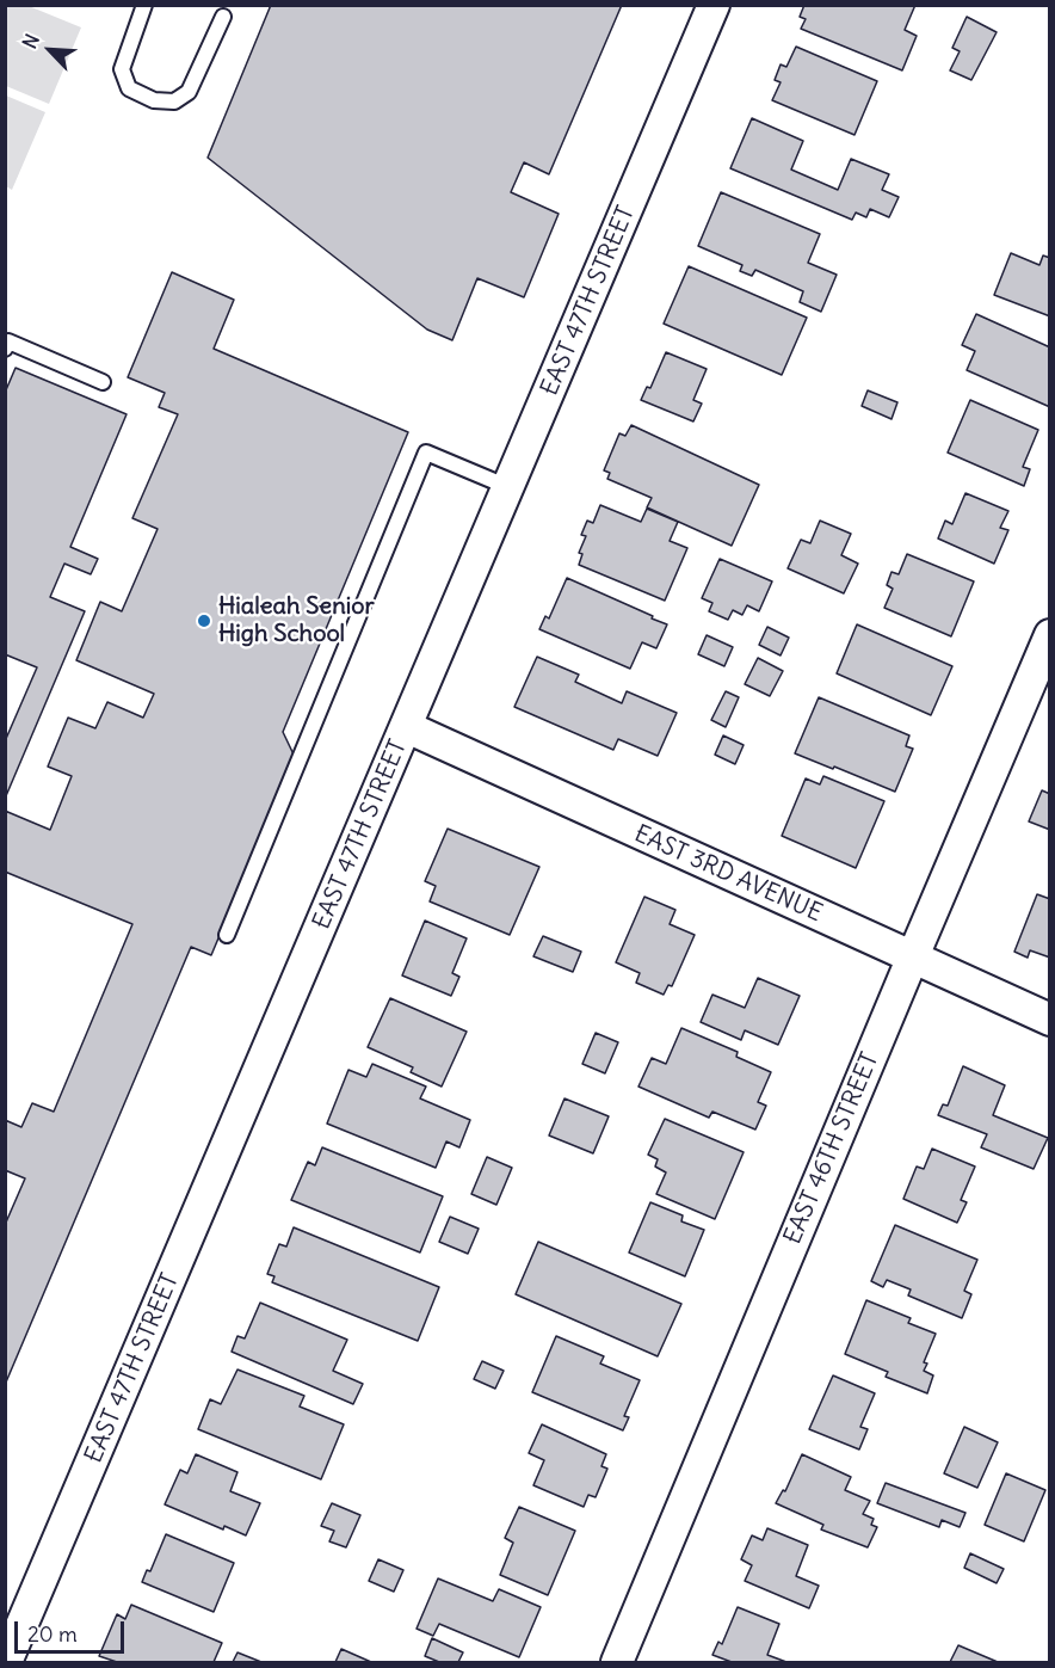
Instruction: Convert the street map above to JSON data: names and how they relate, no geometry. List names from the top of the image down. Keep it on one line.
{"streets":{"street":["EAST 47TH STREET","EAST 3RD AVENUE","EAST 46TH STREET"]},"crossings":[["EAST 47TH STREET","EAST 3RD AVENUE"],["EAST 3RD AVENUE","EAST 46TH STREET"]],"places":["Hialeah Senior High School"],"scale_bar":"20 m","north":"top left"}
